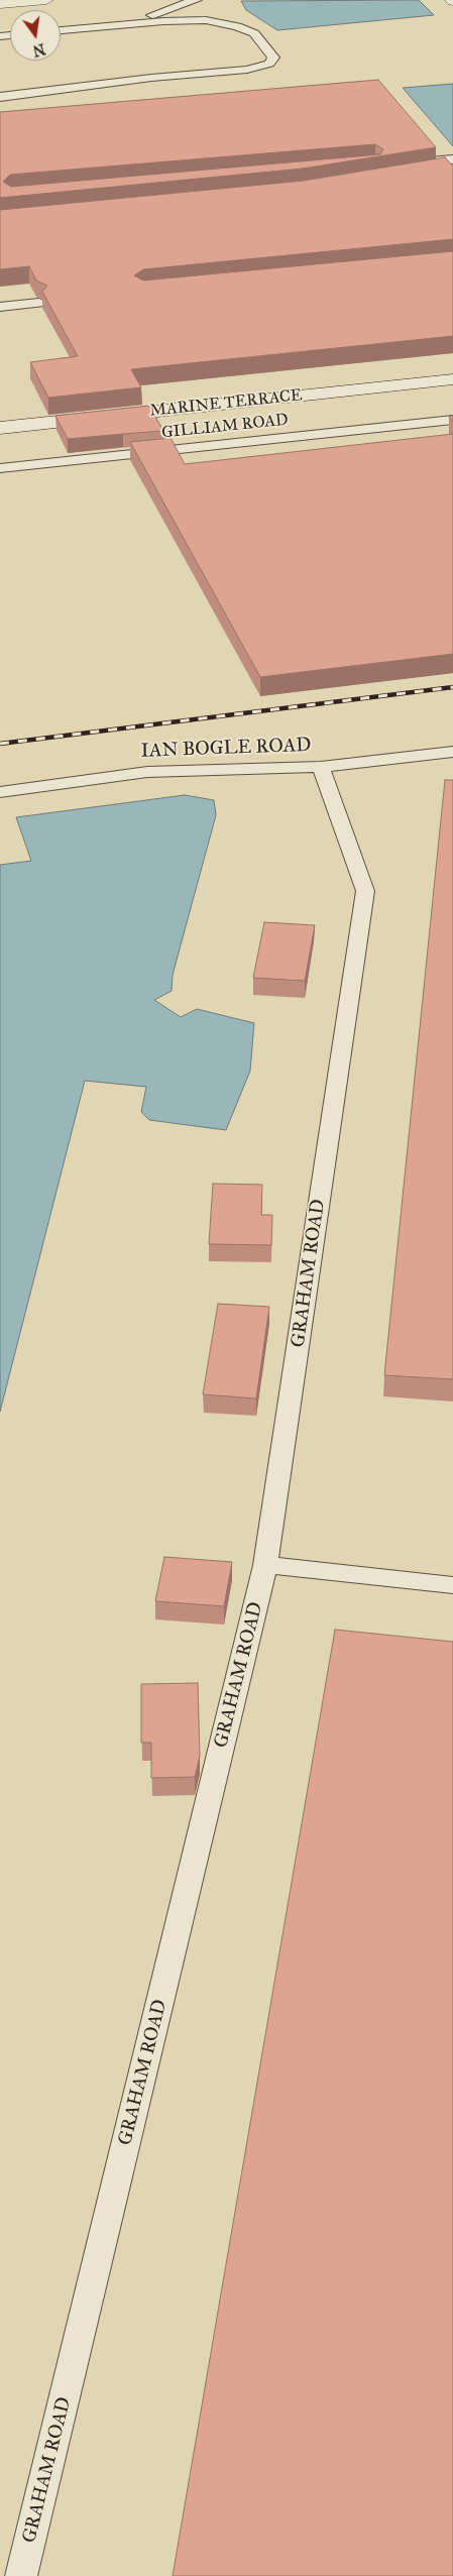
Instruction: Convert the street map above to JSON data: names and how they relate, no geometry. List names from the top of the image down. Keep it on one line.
{"streets":{"main road":["MARINE TERRACE"],"lane":["GILLIAM ROAD","IAN BOGLE ROAD","GRAHAM ROAD"]},"crossings":[["IAN BOGLE ROAD","GRAHAM ROAD"]],"north":"bottom"}
